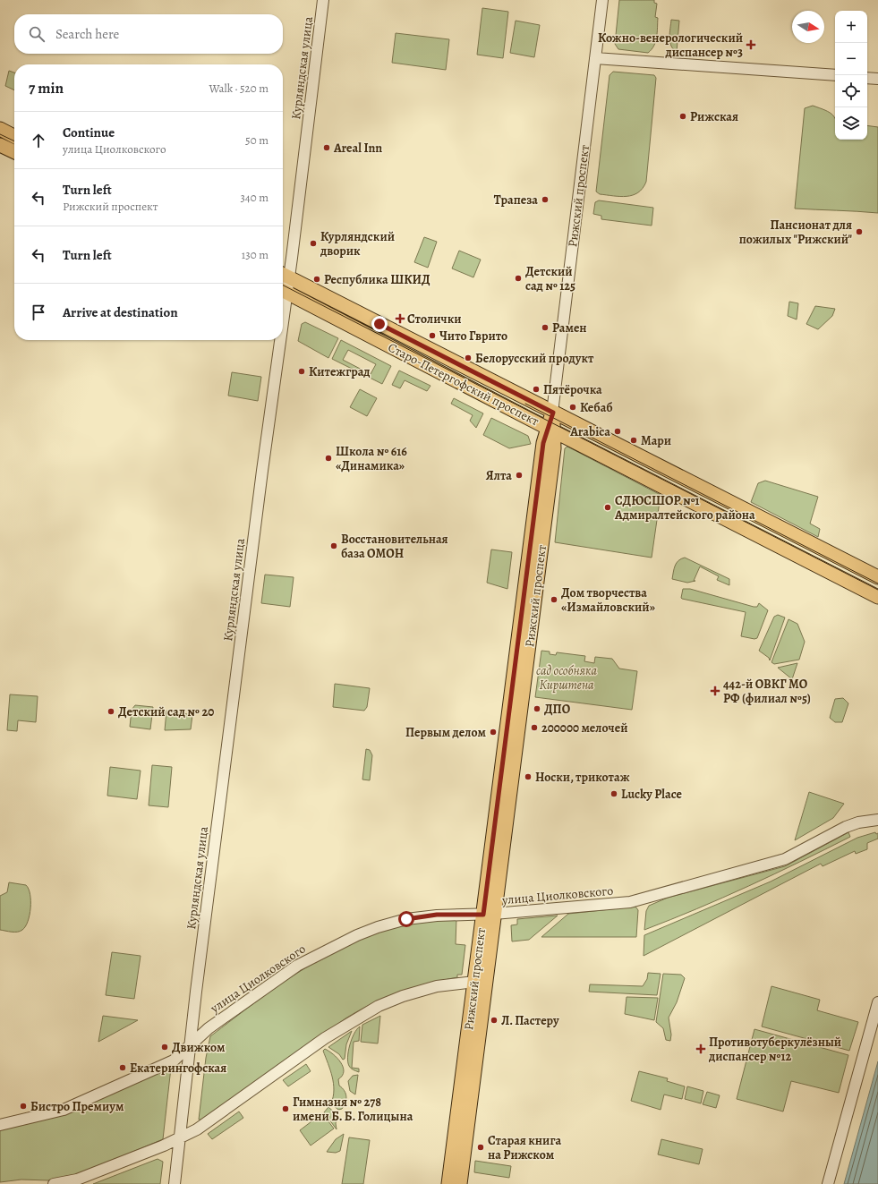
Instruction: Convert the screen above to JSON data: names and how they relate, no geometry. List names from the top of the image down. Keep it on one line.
{"streets":{"main road":["Рижский проспект","Старо-Петергофский проспект"],"street":["Курляндская улица","улица Циолковского"]},"crossings":[["Курляндская улица","Старо-Петергофский проспект"],["Курляндская улица","улица Циолковского"],["Рижский проспект","Старо-Петергофский проспект"],["Рижский проспект","улица Циолковского"]],"parks":["сад особняка Кирштена"],"places":{"health":["Кожно-венерологический диспансер №3","Столички","442-й ОВКГ МО РФ (филиал №5)","Противотуберкулёзный диспансер №12"],"other":["Рижская","Areal Inn","Трапеза","Пансионат для пожилых \"Рижский\"","Курляндский дворик","Детский сад № 125","Республика ШКИД","Рамен","Чито Гврито","Белорусский продукт","Китежград","Пятёрочка","Кебаб","Arabica","Мари","Школа № 616 «Динамика»","Ялта","СДЮСШОР №1 Адмиралтейского района","Восстановительная база ОМОН","Дом творчества «Измайловский»","ДПО","Детский сад № 20","200000 мелочей","Первым делом","Носки, трикотаж","Lucky Place","Л. Пастеру","Движком","Екатерингофская","Бистро Премиум","Гимназия № 278 имени Б. Б. Голицына","Старая книга на Рижском"]},"north":"right","page":{"map_buttons":["+","−"],"search":"Search here","heading":["7 min","Walk · 520 m"],"list":[["Continue","улица Циолковского","50 m"],["Turn left","Рижский проспект","340 m"],["Turn left","130 m"],"Arrive at destination"]}}
